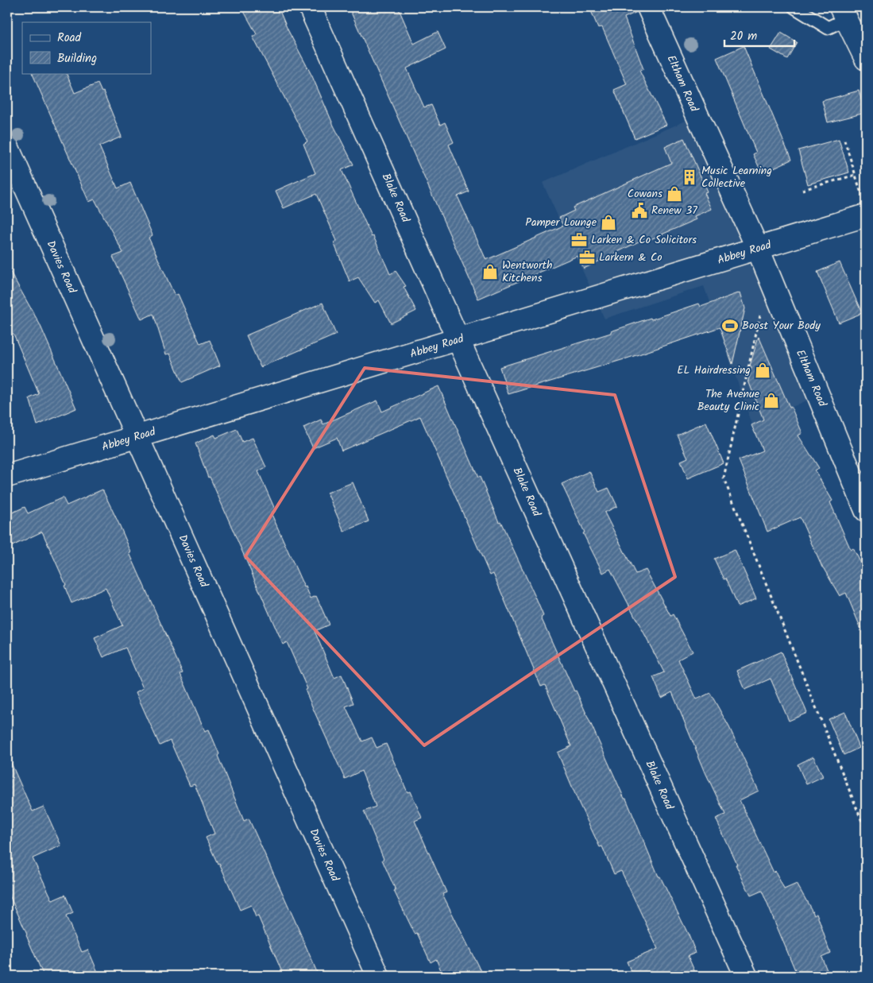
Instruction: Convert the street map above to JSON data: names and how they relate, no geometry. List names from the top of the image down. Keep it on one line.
{"streets":{"street":["Eltham Road","Blake Road","Abbey Road","Davies Road"]},"crossings":[["Eltham Road","Abbey Road"],["Blake Road","Abbey Road"],["Abbey Road","Davies Road"]],"places":{"building":["Music Learning Collective"],"shop":["Cowans","Pamper Lounge","Wentworth Kitchens","EL Hairdressing","The Avenue Beauty Clinic"],"public building":["Renew 37"],"office":["Larken & Co Solicitors","Larkern & Co"],"sports":["Boost Your Body"]},"legend":["Road","Building"],"scale_bar":"20 m"}
